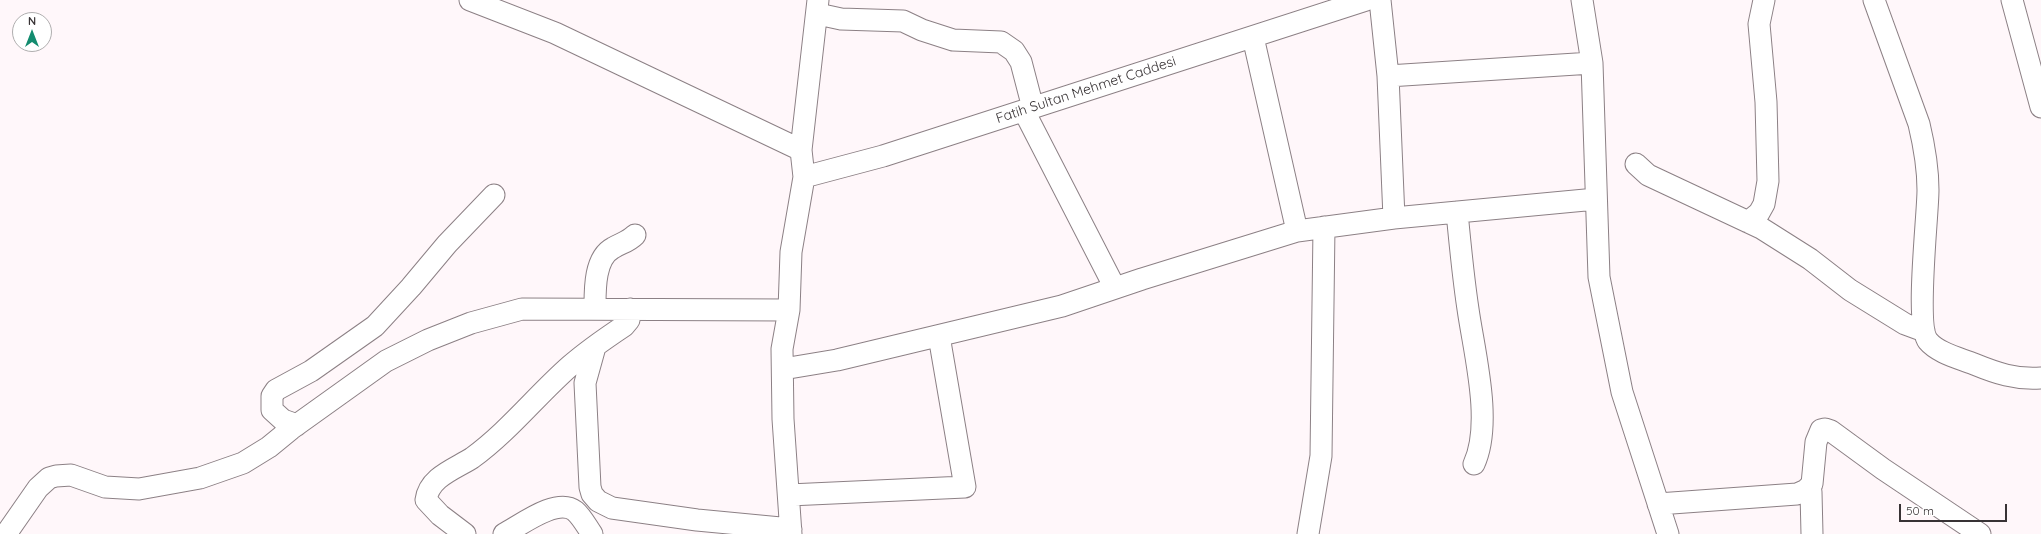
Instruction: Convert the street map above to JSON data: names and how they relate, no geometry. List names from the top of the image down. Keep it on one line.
{"streets":{"street":["Fatih Sultan Mehmet Caddesi"]},"scale_bar":"50 m","north":"top"}
